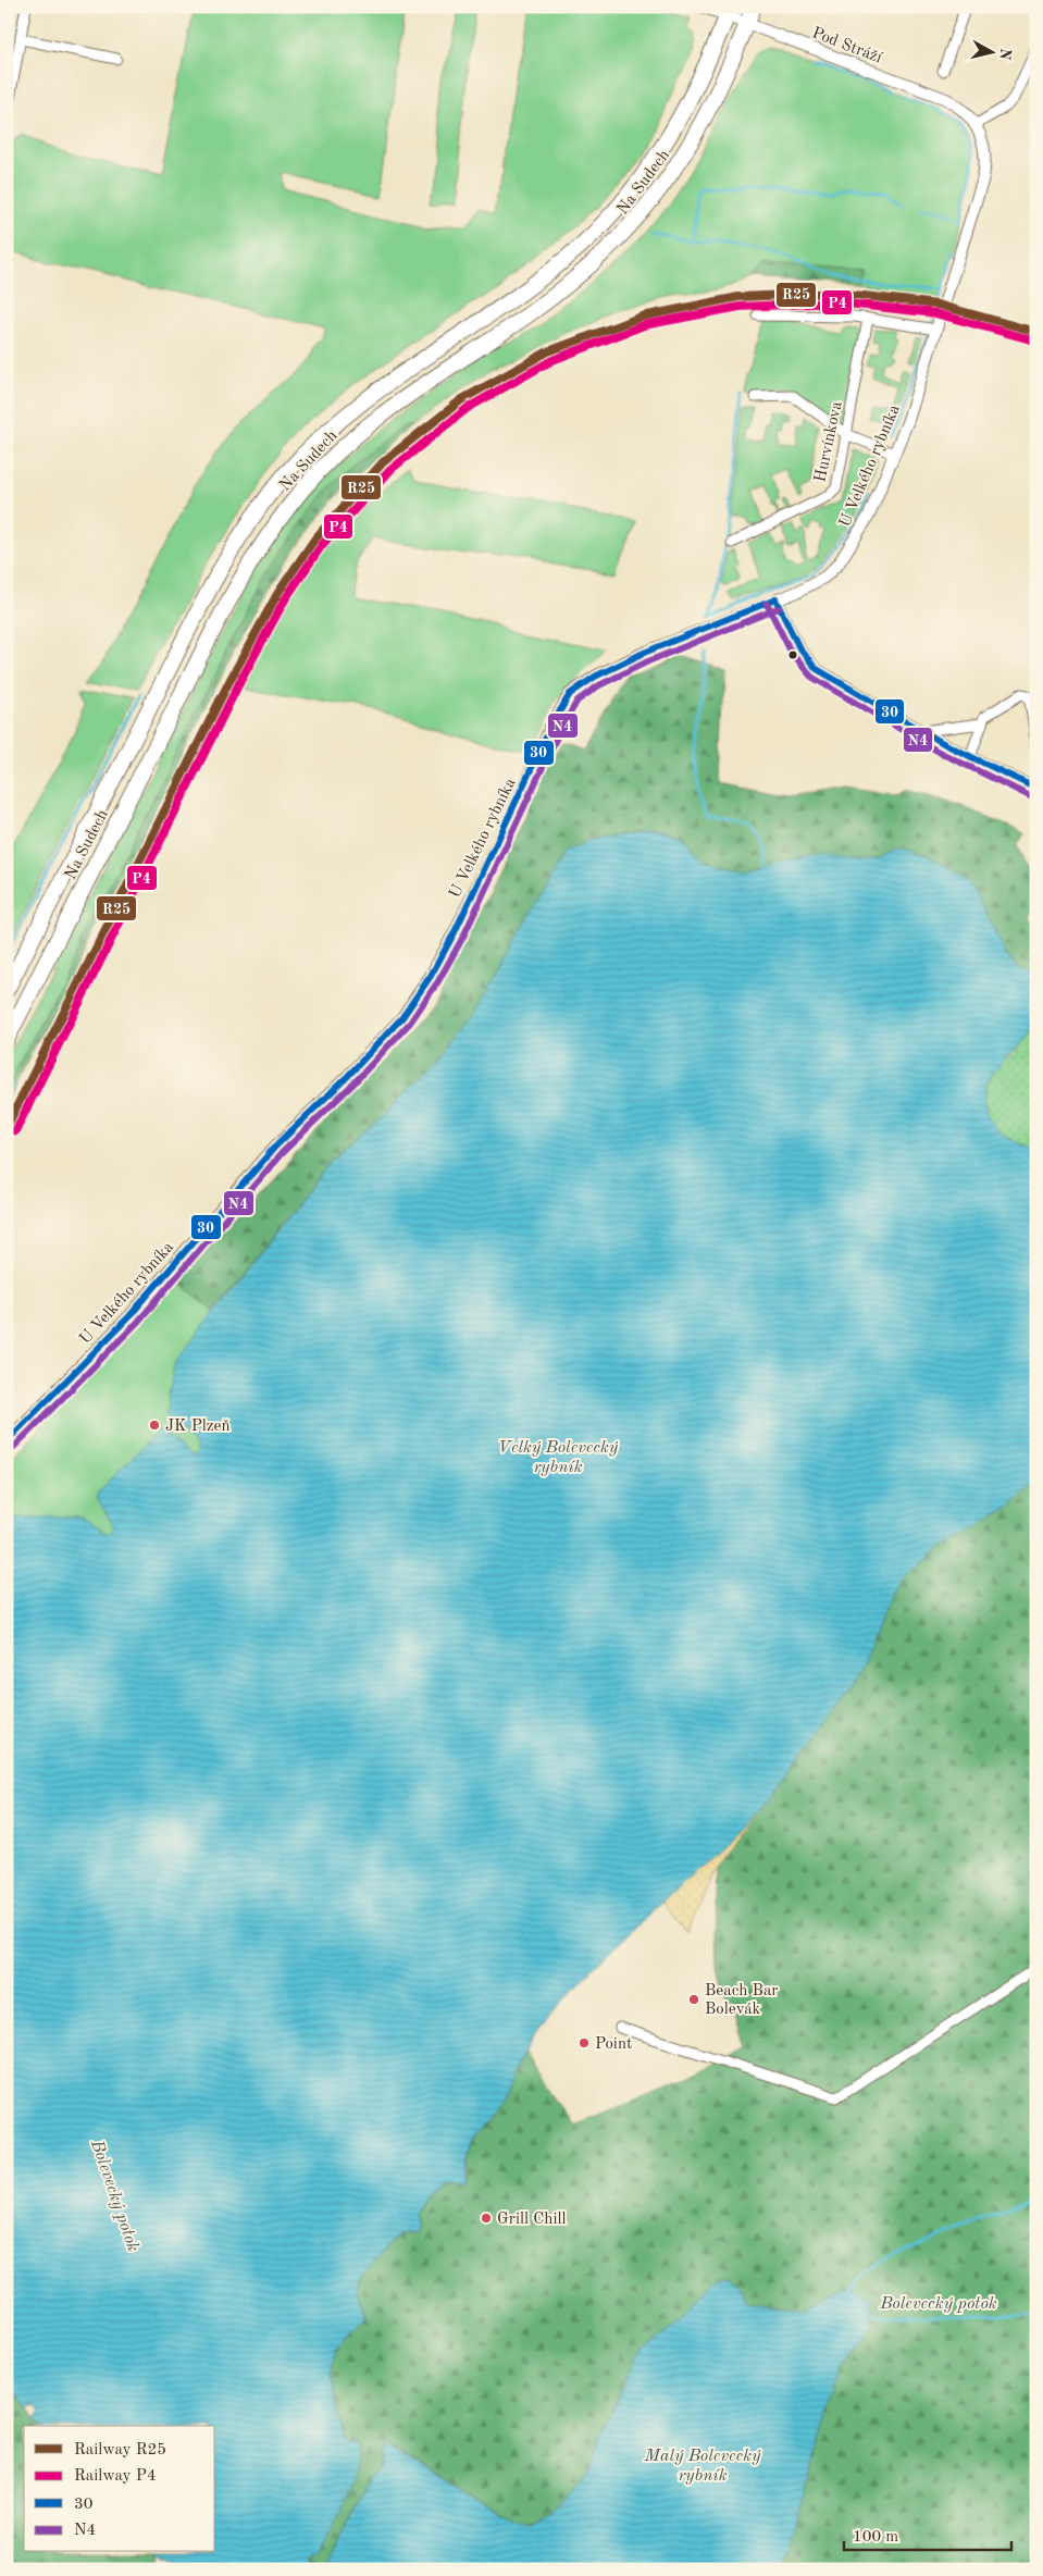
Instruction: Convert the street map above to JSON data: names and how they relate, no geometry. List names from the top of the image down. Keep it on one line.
{"streets":{"main road":["Na Sudech"],"street":["Pod Stráží","Hurvínkova","U Velkého rybníka"]},"crossings":[["Pod Stráží","Na Sudech"],["Pod Stráží","U Velkého rybníka"]],"water":["Velký Bolevecký rybník","Bolevecký potok","Malý Bolevecký rybník"],"places":["JK Plzeň","Beach Bar Bolevák","Point","Grill Chill"],"lines":["rail line R25","rail line P4","transit line 30","transit line N4"],"legend":["Railway R25","Railway P4","30","N4"],"scale_bar":"100 m","north":"right"}
